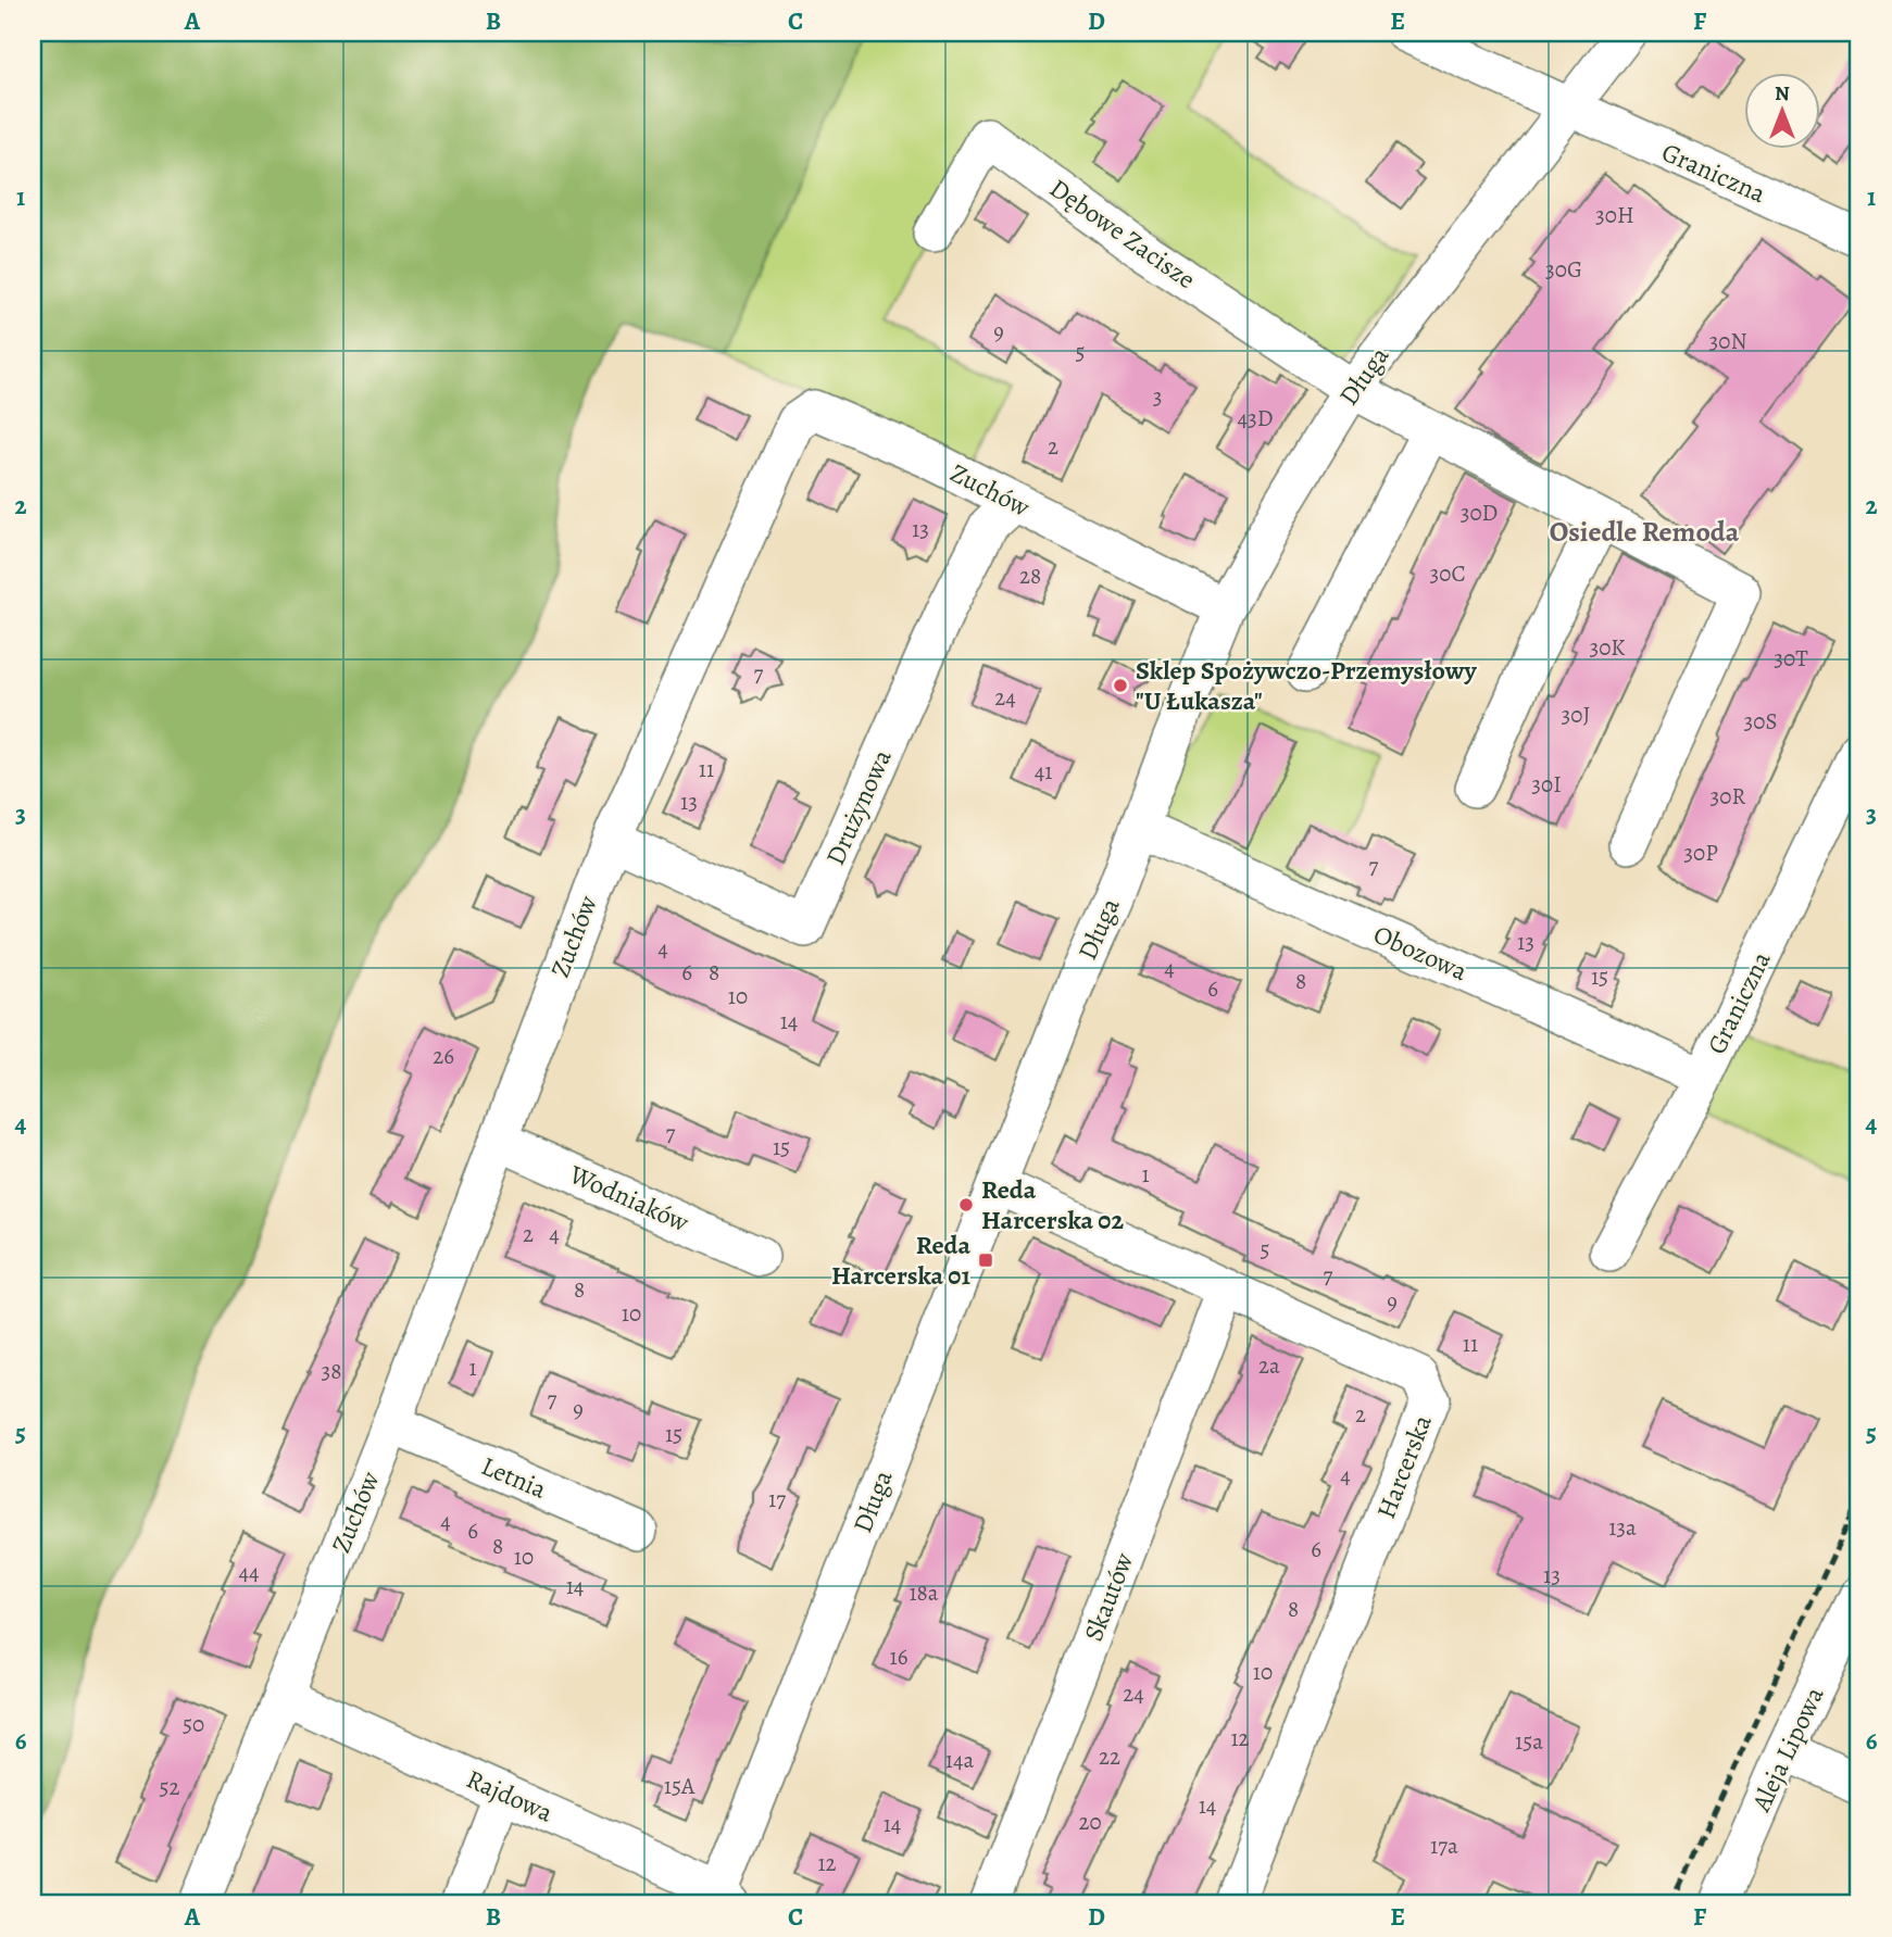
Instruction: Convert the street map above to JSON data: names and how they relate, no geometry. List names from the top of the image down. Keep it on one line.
{"streets":{"street":["Graniczna","Dębowe Zacisze","Długa","Zuchów","Drużynowa","Obozowa","Wodniaków","Harcerska","Letnia","Skautów","Aleja Lipowa","Rajdowa"]},"crossings":[["Graniczna","Długa"],["Graniczna","Obozowa"],["Dębowe Zacisze","Długa"],["Długa","Zuchów"],["Długa","Obozowa"],["Długa","Harcerska"],["Długa","Rajdowa"],["Zuchów","Drużynowa"],["Zuchów","Wodniaków"],["Zuchów","Letnia"],["Zuchów","Rajdowa"],["Harcerska","Skautów"]],"districts":["Osiedle Remoda"],"places":{"other":["Sklep Spożywczo-Przemysłowy \"U Łukasza\"","Reda Harcerska 02"],"transit":["Reda Harcerska 01"]},"house_numbers":["30H","30G","9","30N","5","3","43D","2","30D","13","30C","28","30K","30T","7","24","30J","30S","11","41","30I","30R","13","30P","7","13","4","4","6","8","15","8","6","10","14","26","7","15","1","2","4","5","7","8","9","10","11","2a","1","38","7","9","2","15","4","17","4","13a","6","8","6","10","44","13","14","18a","8","16","10","24","50","12","15a","22","14a","15A","52","14","20","14","17a","12"],"north":"top","grid":{"columns":["A","B","C","D","E","F"],"rows":["1","2","3","4","5","6"]}}
